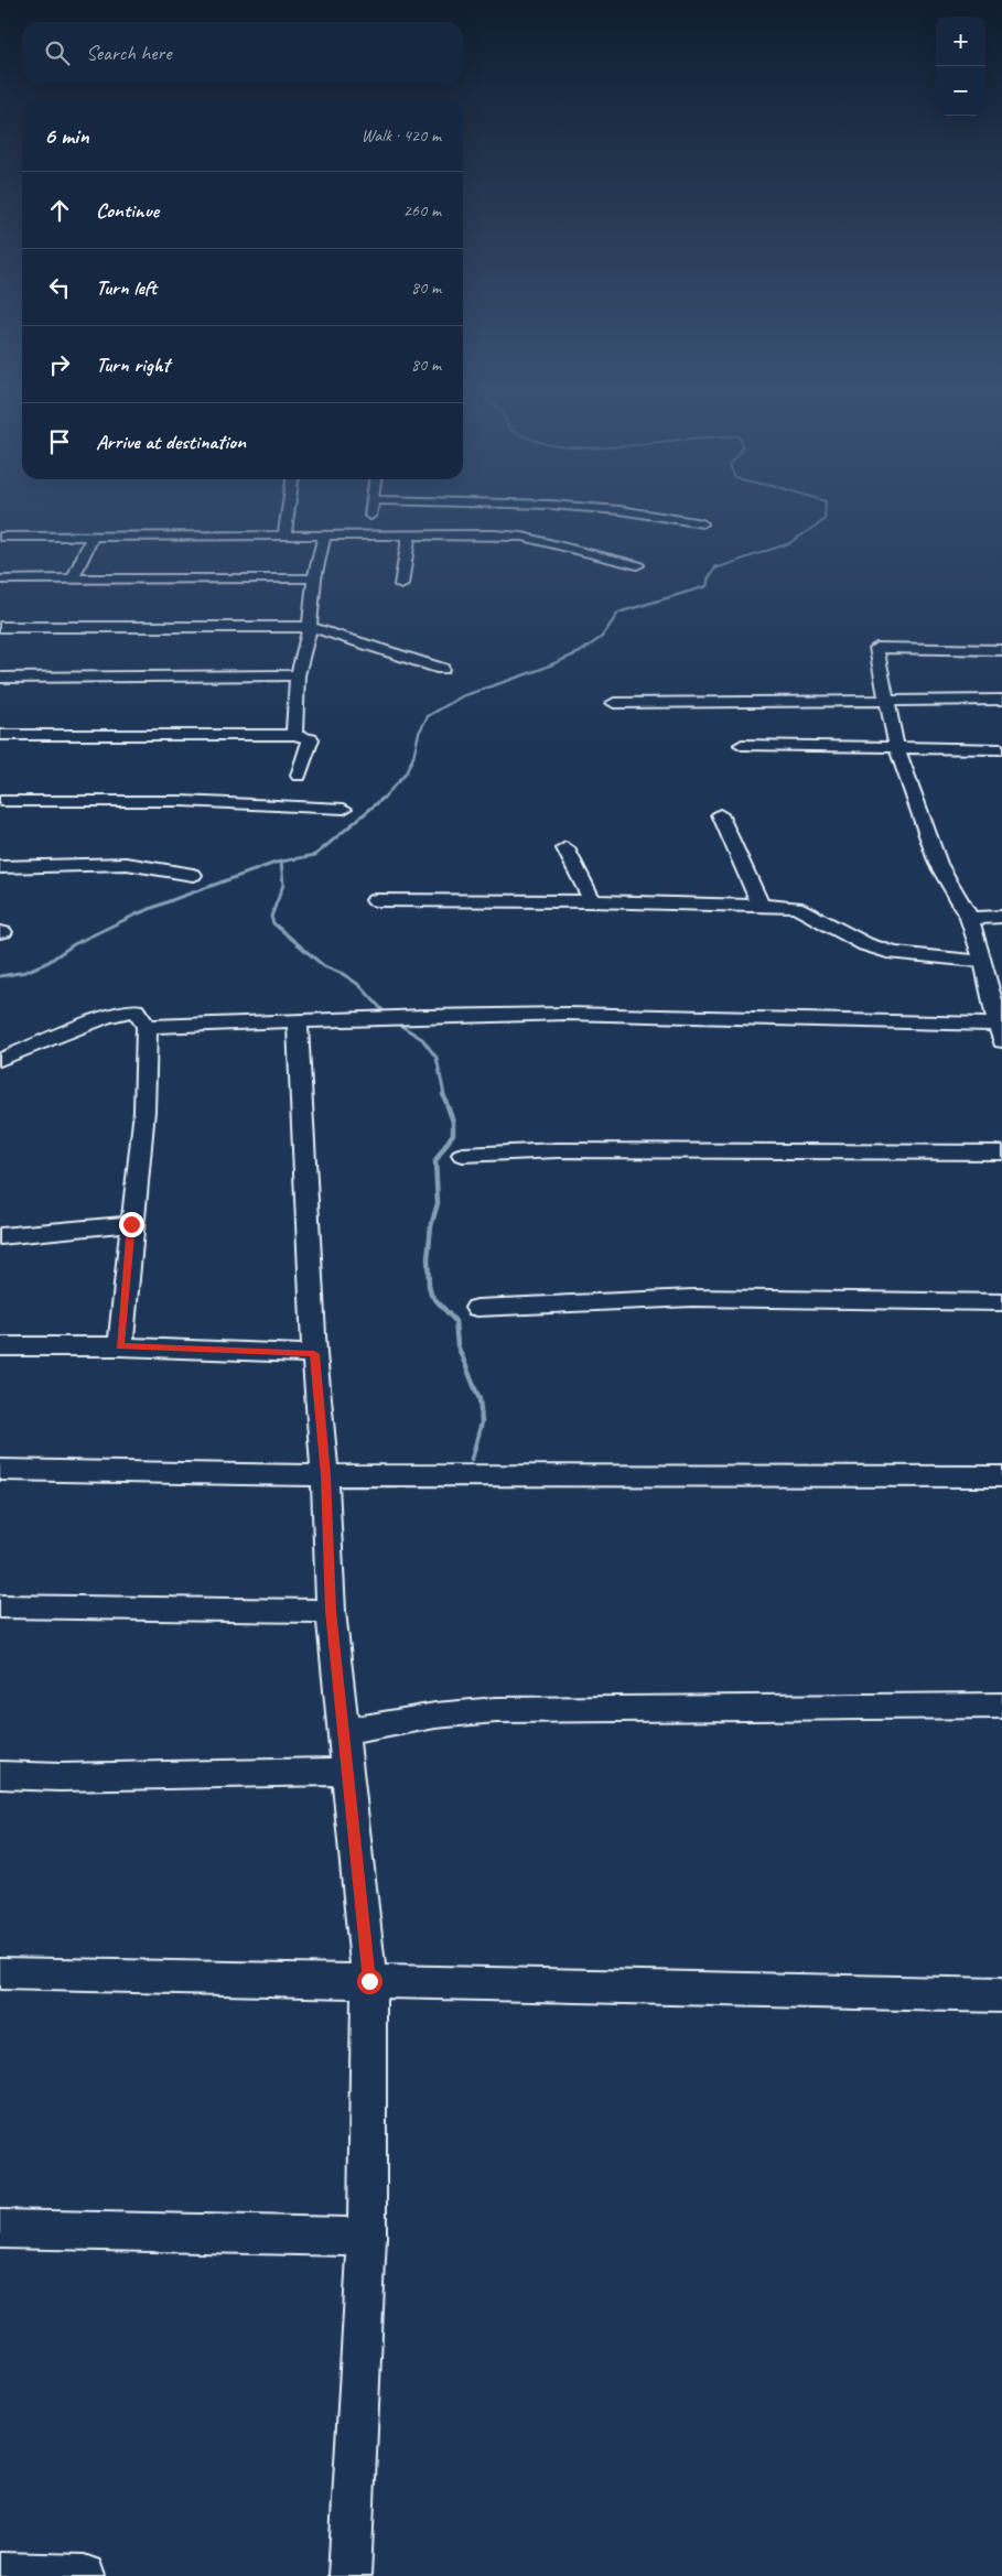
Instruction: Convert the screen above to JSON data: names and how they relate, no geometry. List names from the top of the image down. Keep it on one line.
{"page":{"map_buttons":["+","−"],"search":"Search here","heading":["6 min","Walk · 420 m"],"list":[["Continue","260 m"],["Turn left","80 m"],["Turn right","80 m"],"Arrive at destination"]}}
